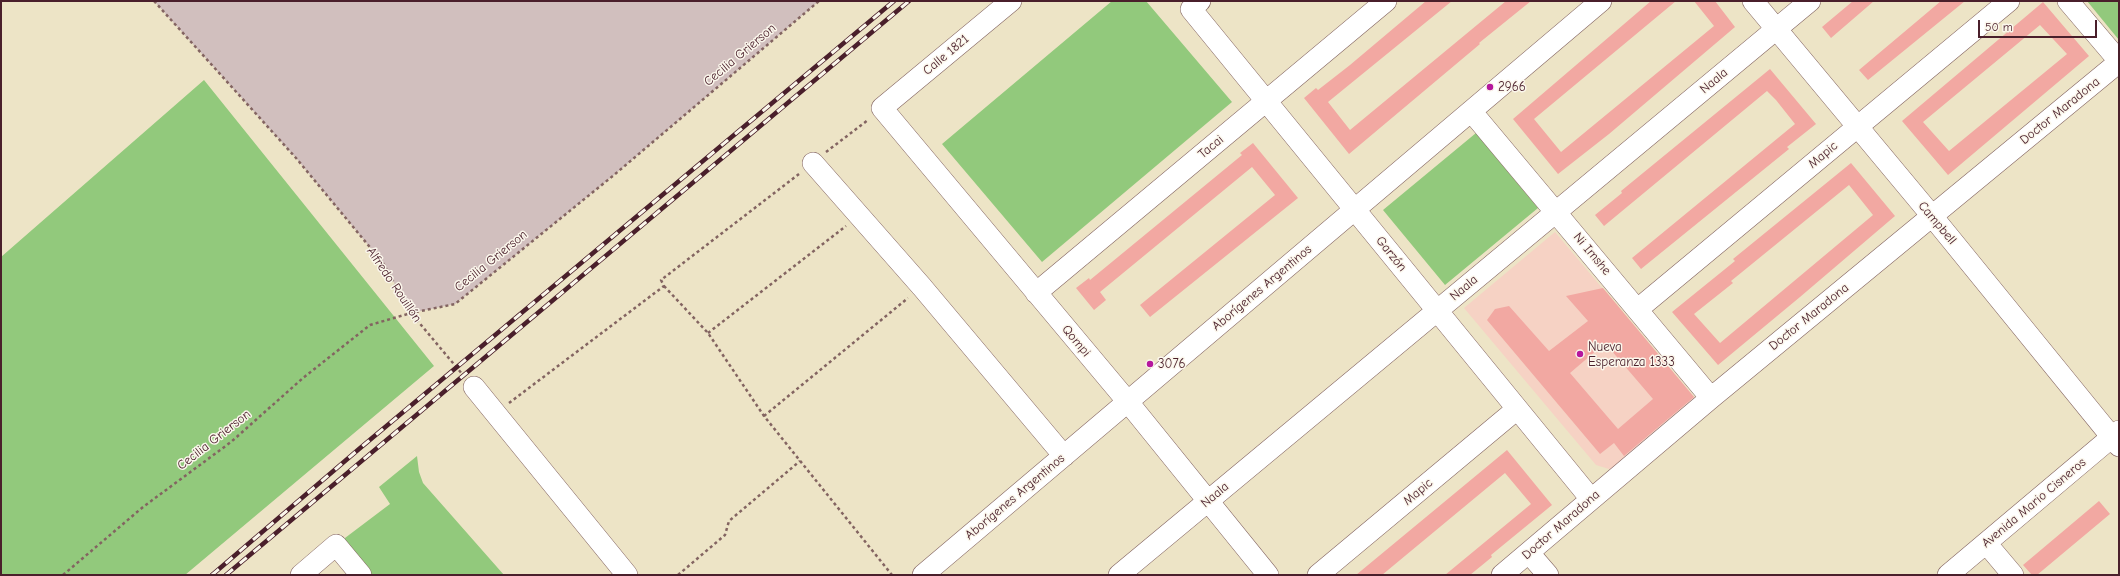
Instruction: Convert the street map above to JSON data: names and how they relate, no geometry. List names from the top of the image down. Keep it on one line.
{"streets":{"street":["Calle 1821","Naala","Doctor Maradona","Tacai","Mapic","Campbell","Garzón","Ni Imshe","Aborígenes Argentinos","Qompi","Avenida Mario Cisneros"],"path":["Cecilia Grierson","Alfredo Rouillón"]},"crossings":[["Cecilia Grierson","Alfredo Rouillón"],["Calle 1821","Qompi"],["Naala","Campbell"],["Naala","Garzón"],["Naala","Ni Imshe"],["Naala","Qompi"],["Doctor Maradona","Campbell"],["Doctor Maradona","Garzón"],["Doctor Maradona","Ni Imshe"],["Tacai","Garzón"],["Tacai","Qompi"],["Mapic","Campbell"],["Mapic","Garzón"],["Mapic","Ni Imshe"],["Campbell","Avenida Mario Cisneros"],["Garzón","Aborígenes Argentinos"],["Ni Imshe","Aborígenes Argentinos"],["Aborígenes Argentinos","Qompi"]],"places":["2966","Nueva Esperanza 1333","3076"],"scale_bar":"50 m"}
